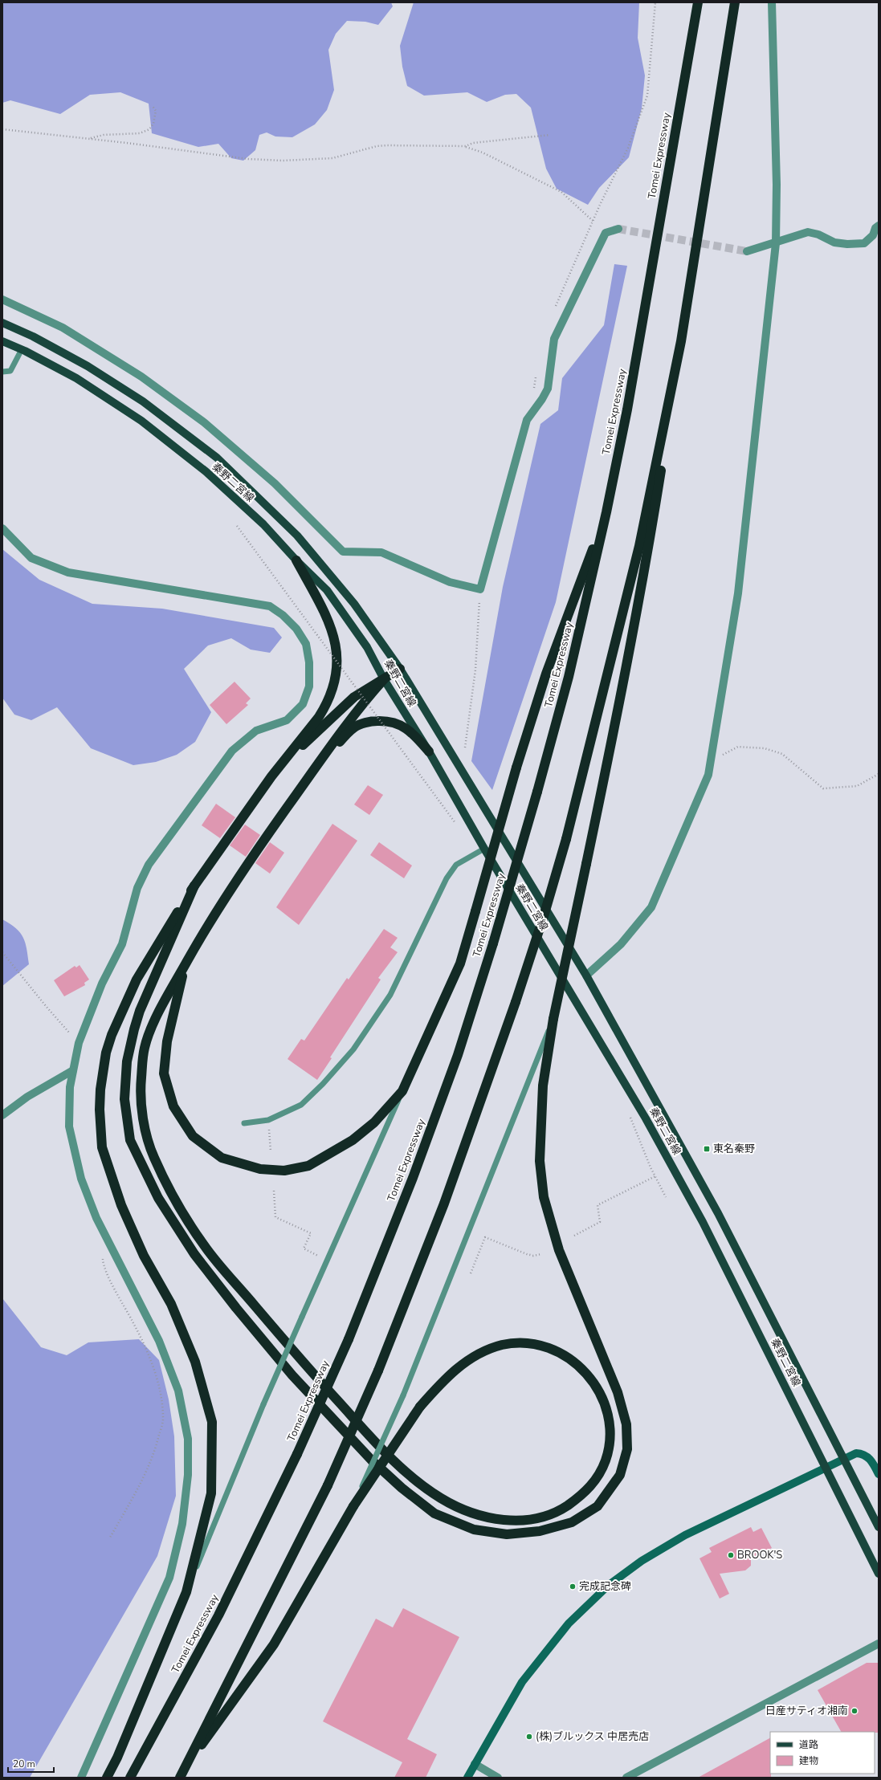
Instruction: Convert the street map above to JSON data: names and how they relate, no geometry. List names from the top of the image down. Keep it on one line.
{"streets":{"highway":["Tomei Expressway"],"main road":["秦野二宮線"]},"places":{"transit":["東名秦野"],"other":["BROOK'S","完成記念碑","日産サティオ湘南","(株)ブルックス 中居売店"]},"legend":["道路","建物"],"scale_bar":"20 m"}
